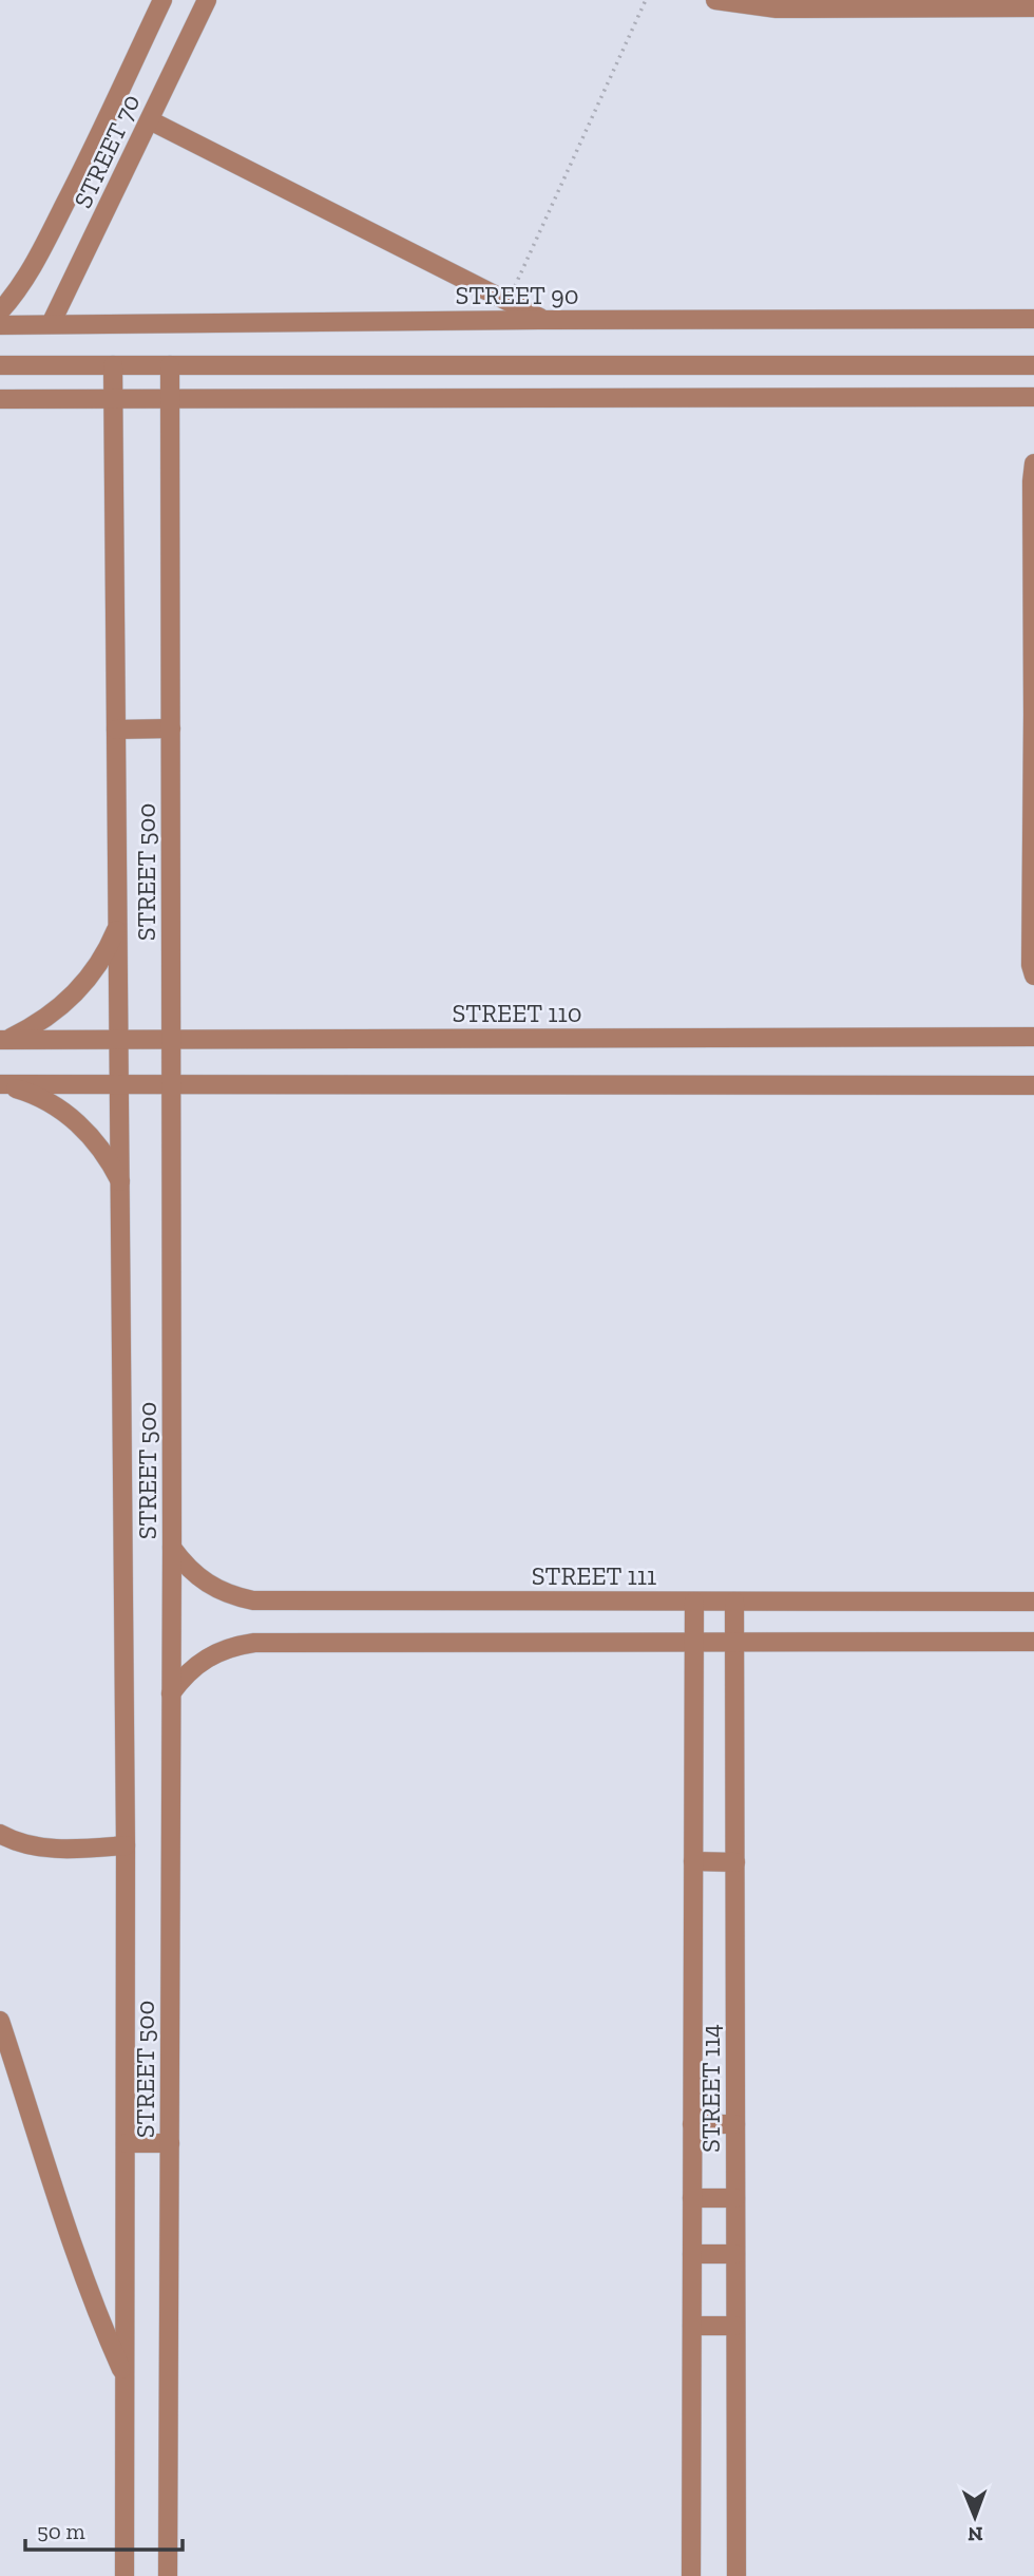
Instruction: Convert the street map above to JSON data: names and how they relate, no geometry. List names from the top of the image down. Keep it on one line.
{"streets":{"street":["STREET 70","STREET 90","STREET 500","STREET 110","STREET 111","STREET 114"]},"crossings":[["STREET 70","STREET 90"],["STREET 500","STREET 110"],["STREET 500","STREET 111"],["STREET 111","STREET 114"]],"scale_bar":"50 m","north":"bottom"}
